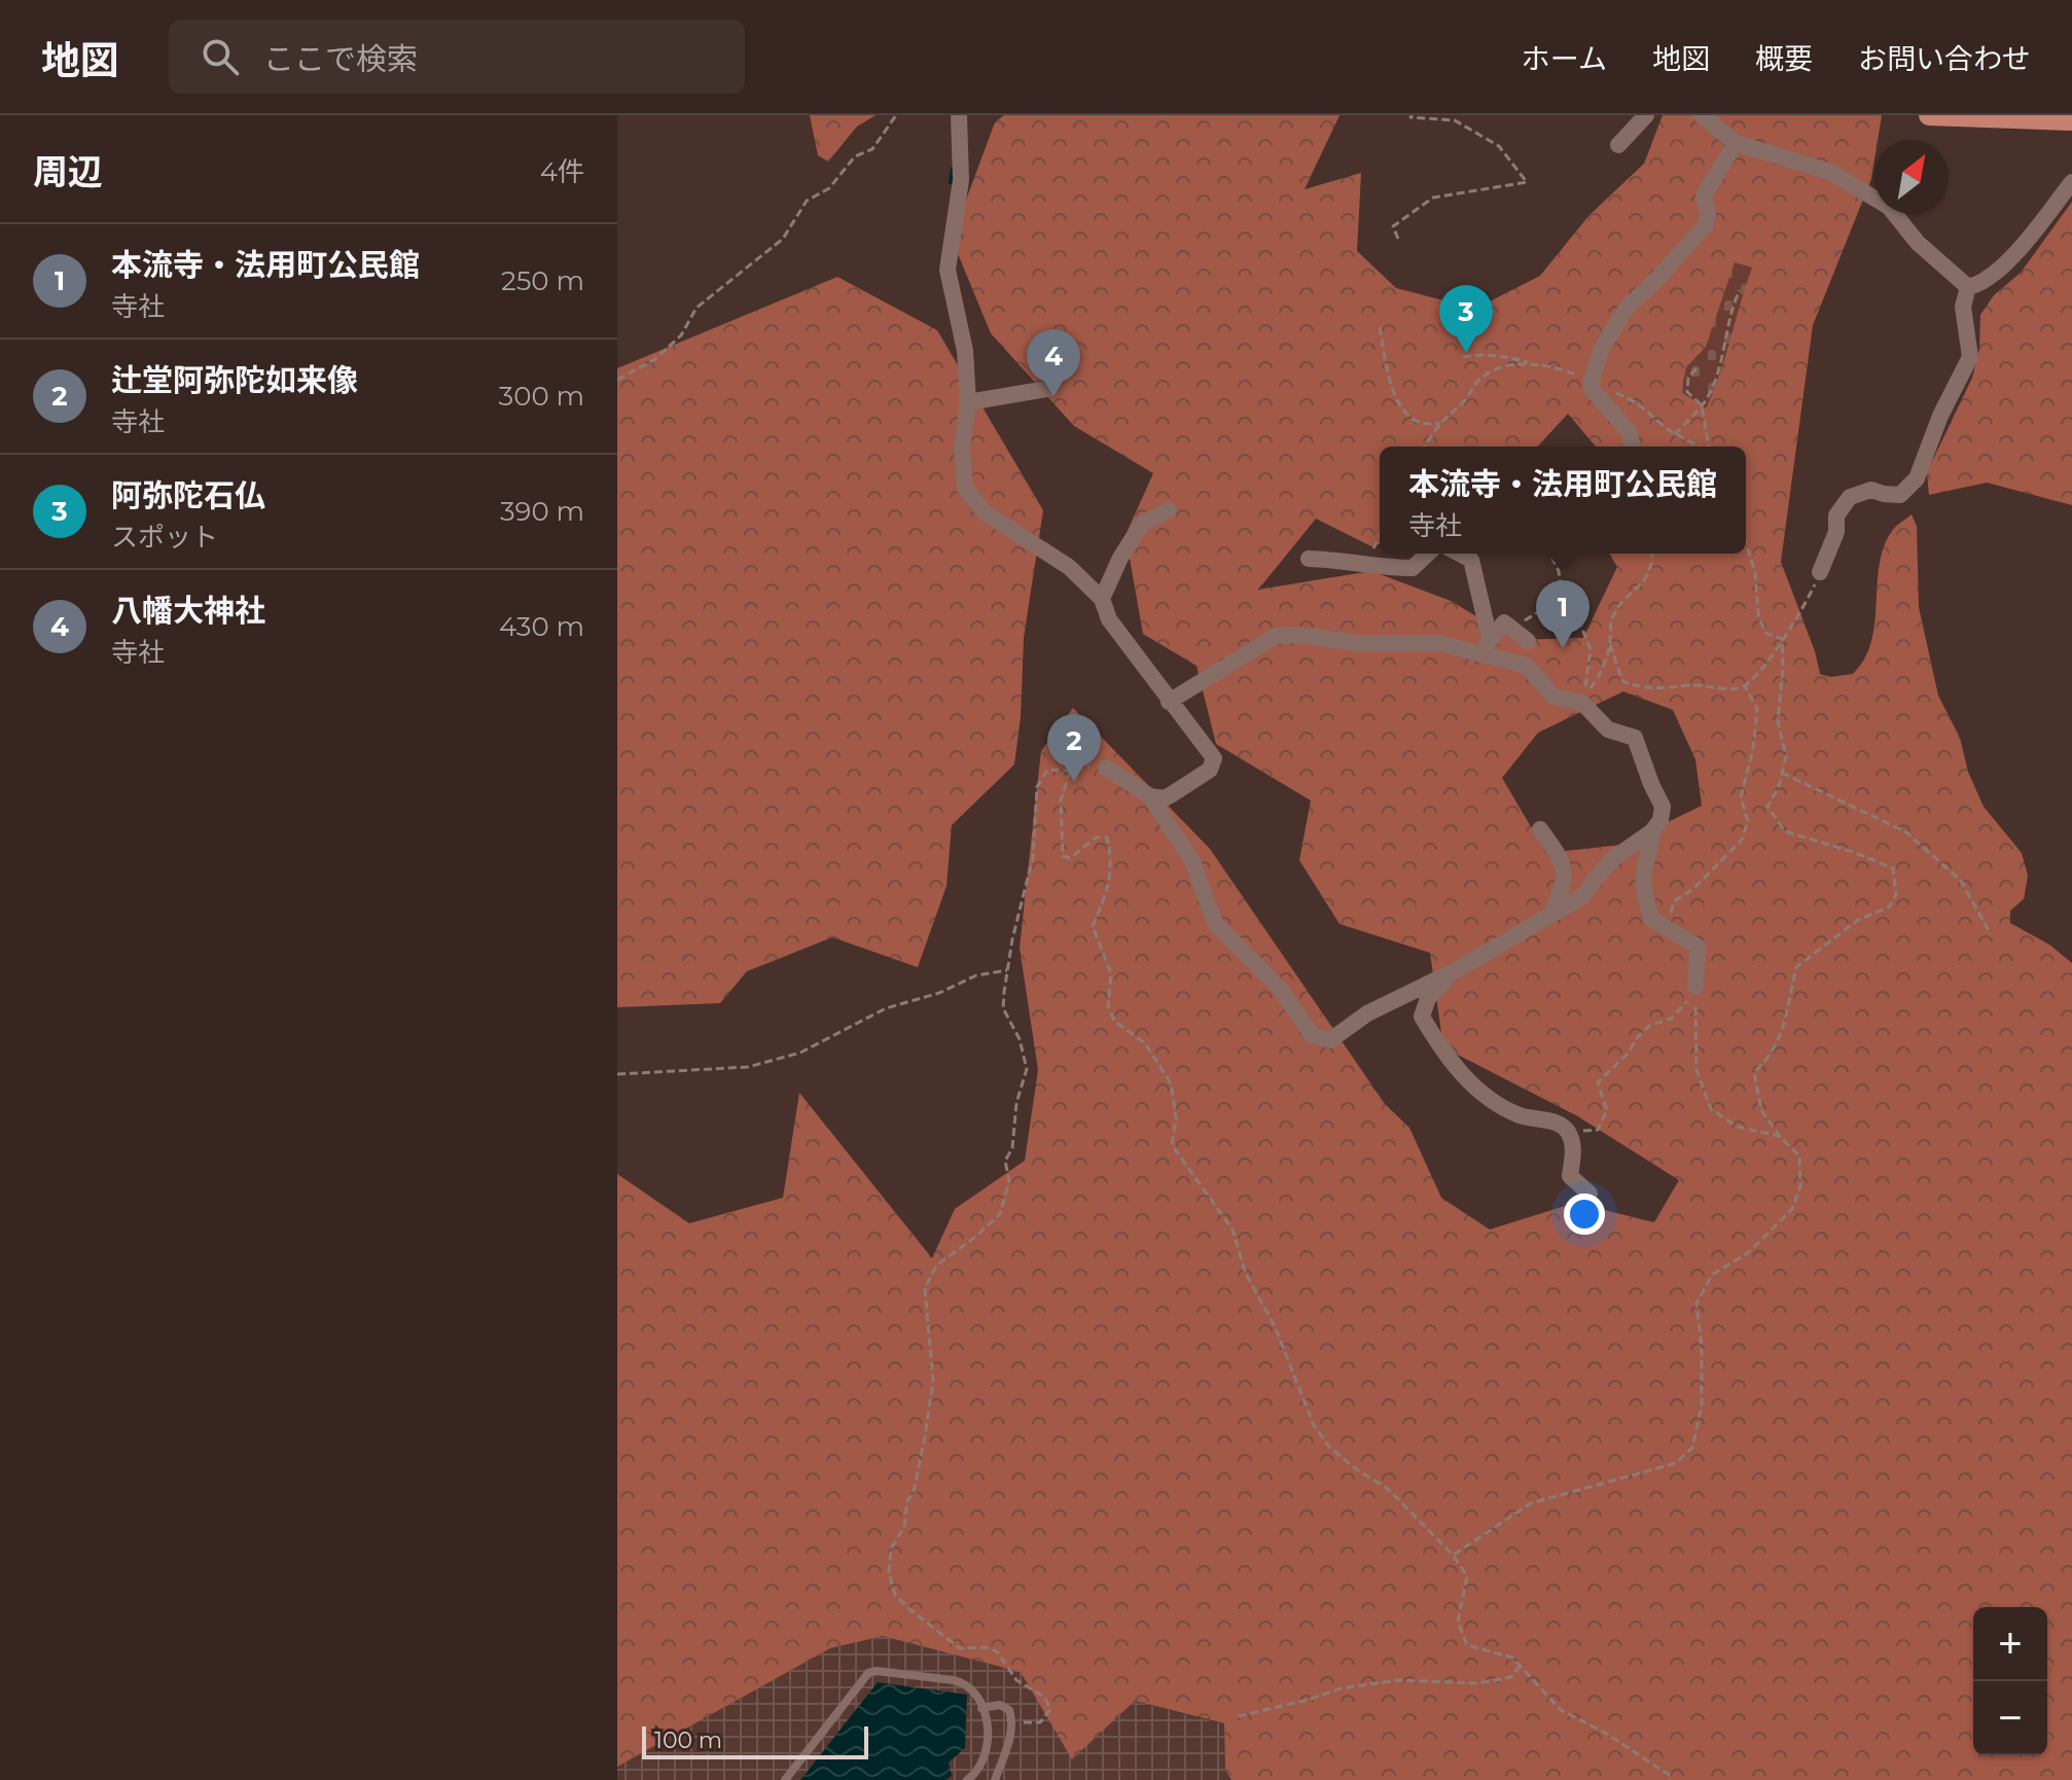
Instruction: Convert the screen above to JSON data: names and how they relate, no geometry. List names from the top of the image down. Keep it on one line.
{"scale_bar":"100 m","north":"top right","page":{"header":"地図","search":"ここで検索","nav":["ホーム","地図","概要","お問い合わせ"],"heading":["周辺","4件"],"list":[{"mark":"1","name":"本流寺・法用町公民館","note":"寺社","value":"250 m"},{"mark":"2","name":"辻堂阿弥陀如来像","note":"寺社","value":"300 m"},{"mark":"3","name":"阿弥陀石仏","note":"スポット","value":"390 m"},{"mark":"4","name":"八幡大神社","note":"寺社","value":"430 m"}],"pins":["3","4","1","2"],"popup":["本流寺・法用町公民館","寺社"],"map_buttons":["+","−"],"scale":"100 m"}}
